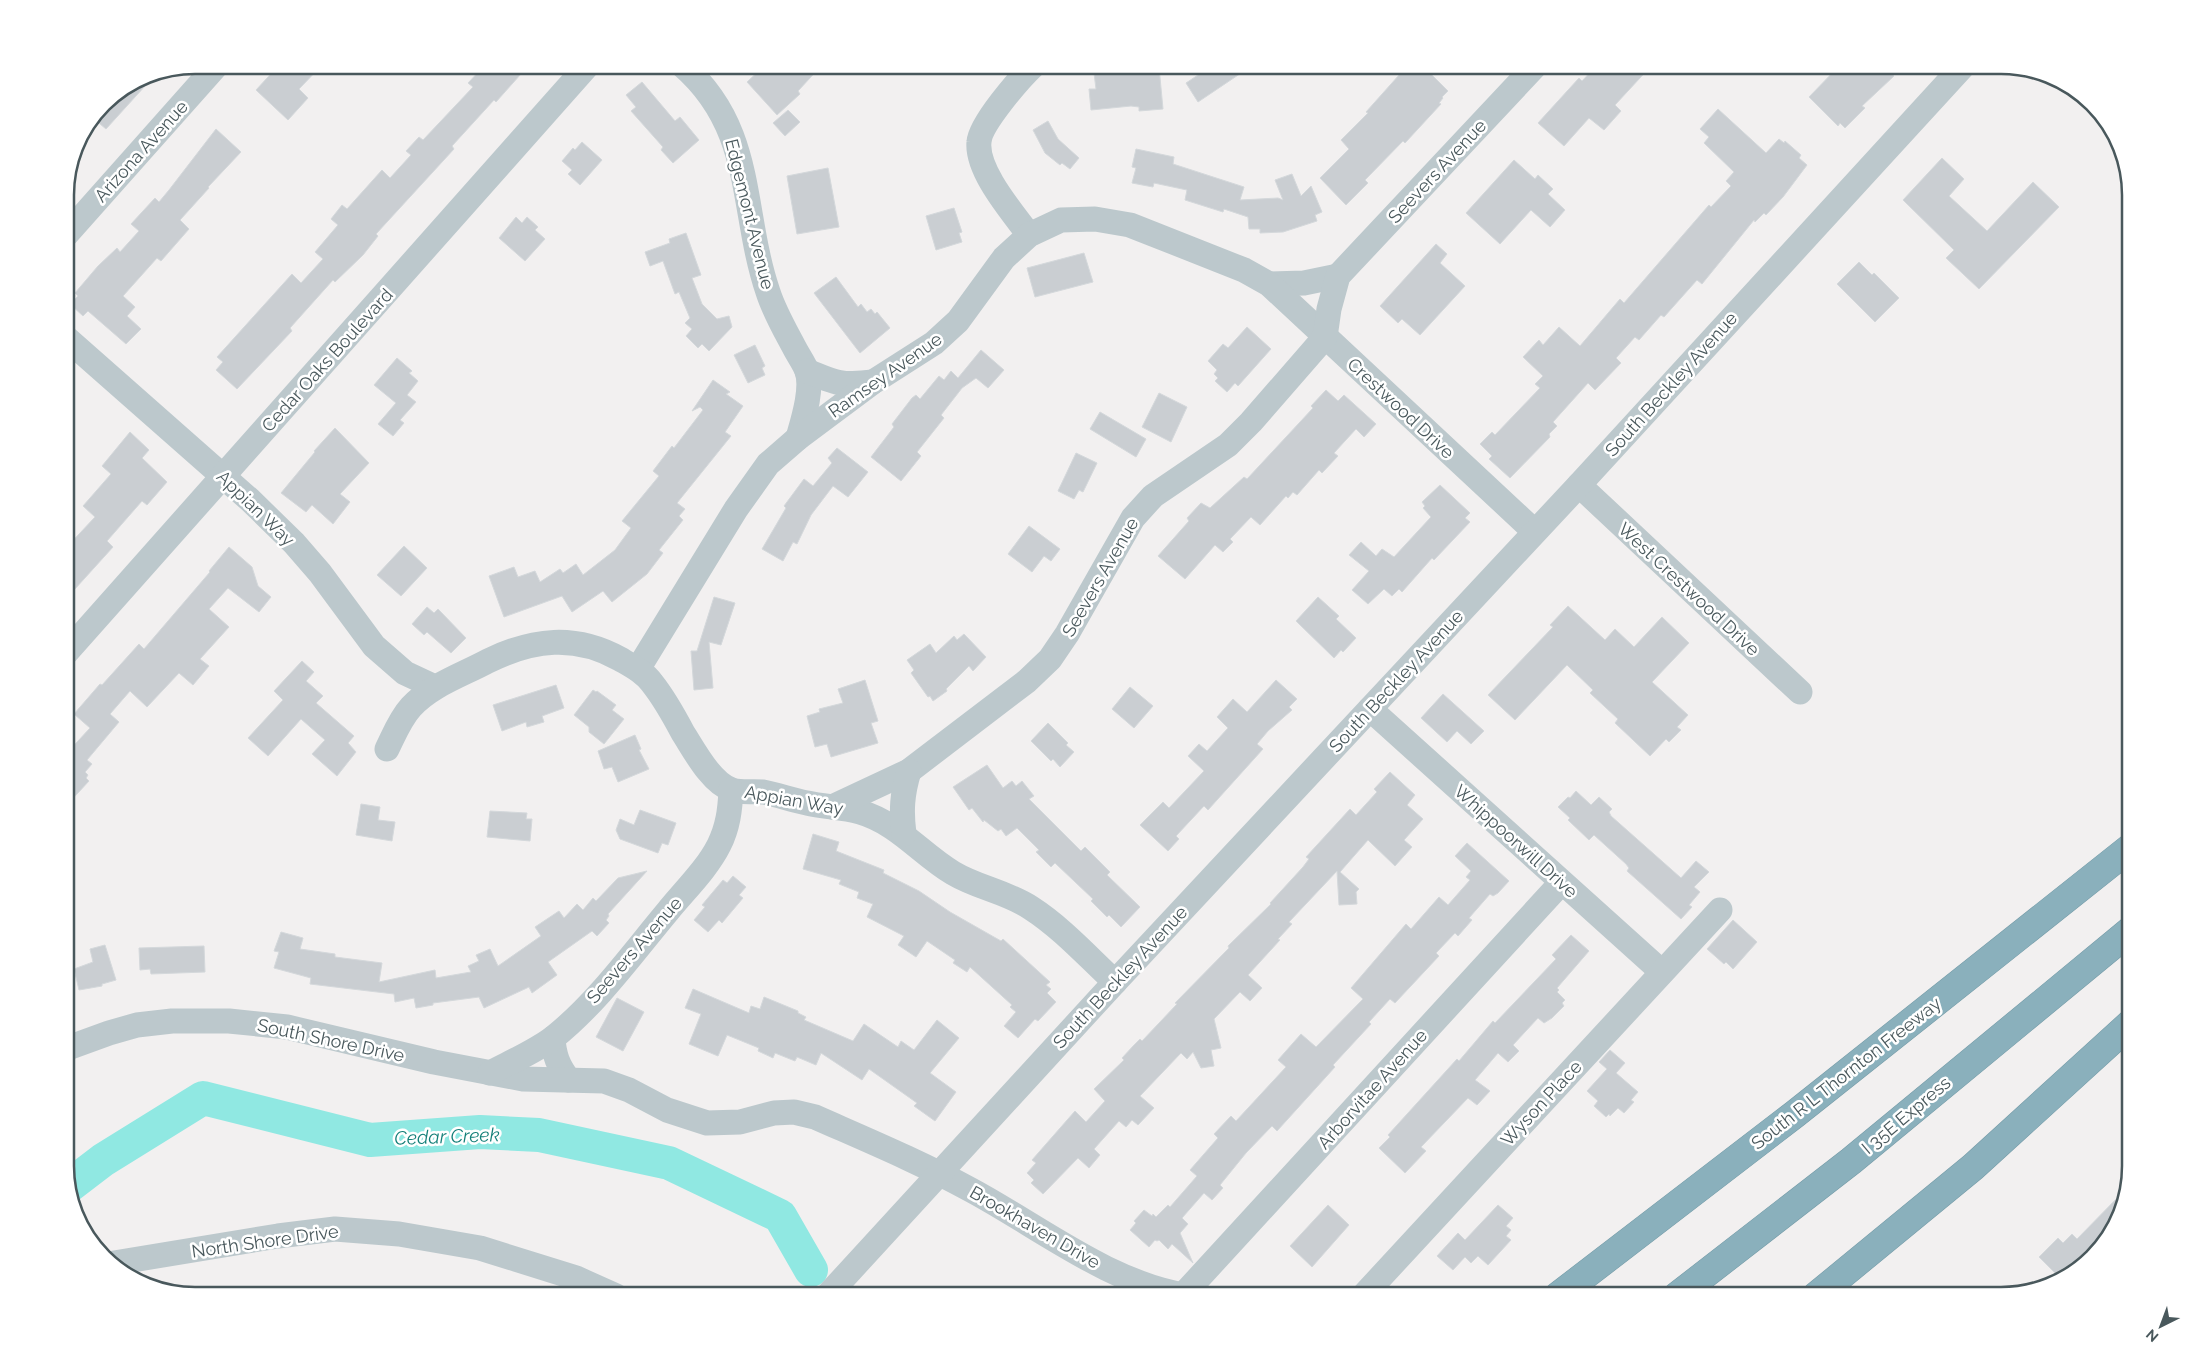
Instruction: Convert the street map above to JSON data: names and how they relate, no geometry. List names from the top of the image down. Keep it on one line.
{"streets":{"highway":["South R L Thornton Freeway","I 35E Express"],"street":["Arizona Avenue","Seevers Avenue","Edgemont Avenue","Cedar Oaks Boulevard","Ramsey Avenue","South Beckley Avenue","Crestwood Drive","Appian Way","West Crestwood Drive","Whippoorwill Drive","South Shore Drive","Arborvitae Avenue","Wyson Place","Brookhaven Drive","North Shore Drive"]},"crossings":[["Seevers Avenue","Crestwood Drive"],["Seevers Avenue","Appian Way"],["Seevers Avenue","South Shore Drive"],["Edgemont Avenue","Ramsey Avenue"],["Cedar Oaks Boulevard","Appian Way"],["Ramsey Avenue","Crestwood Drive"],["Ramsey Avenue","Appian Way"],["South Beckley Avenue","Crestwood Drive"],["South Beckley Avenue","Appian Way"],["South Beckley Avenue","West Crestwood Drive"],["South Beckley Avenue","Whippoorwill Drive"],["South Beckley Avenue","South Shore Drive"],["South Beckley Avenue","Brookhaven Drive"],["Whippoorwill Drive","Arborvitae Avenue"],["Whippoorwill Drive","Wyson Place"],["South Shore Drive","Brookhaven Drive"]],"water":["Cedar Creek"],"north":"bottom left"}
